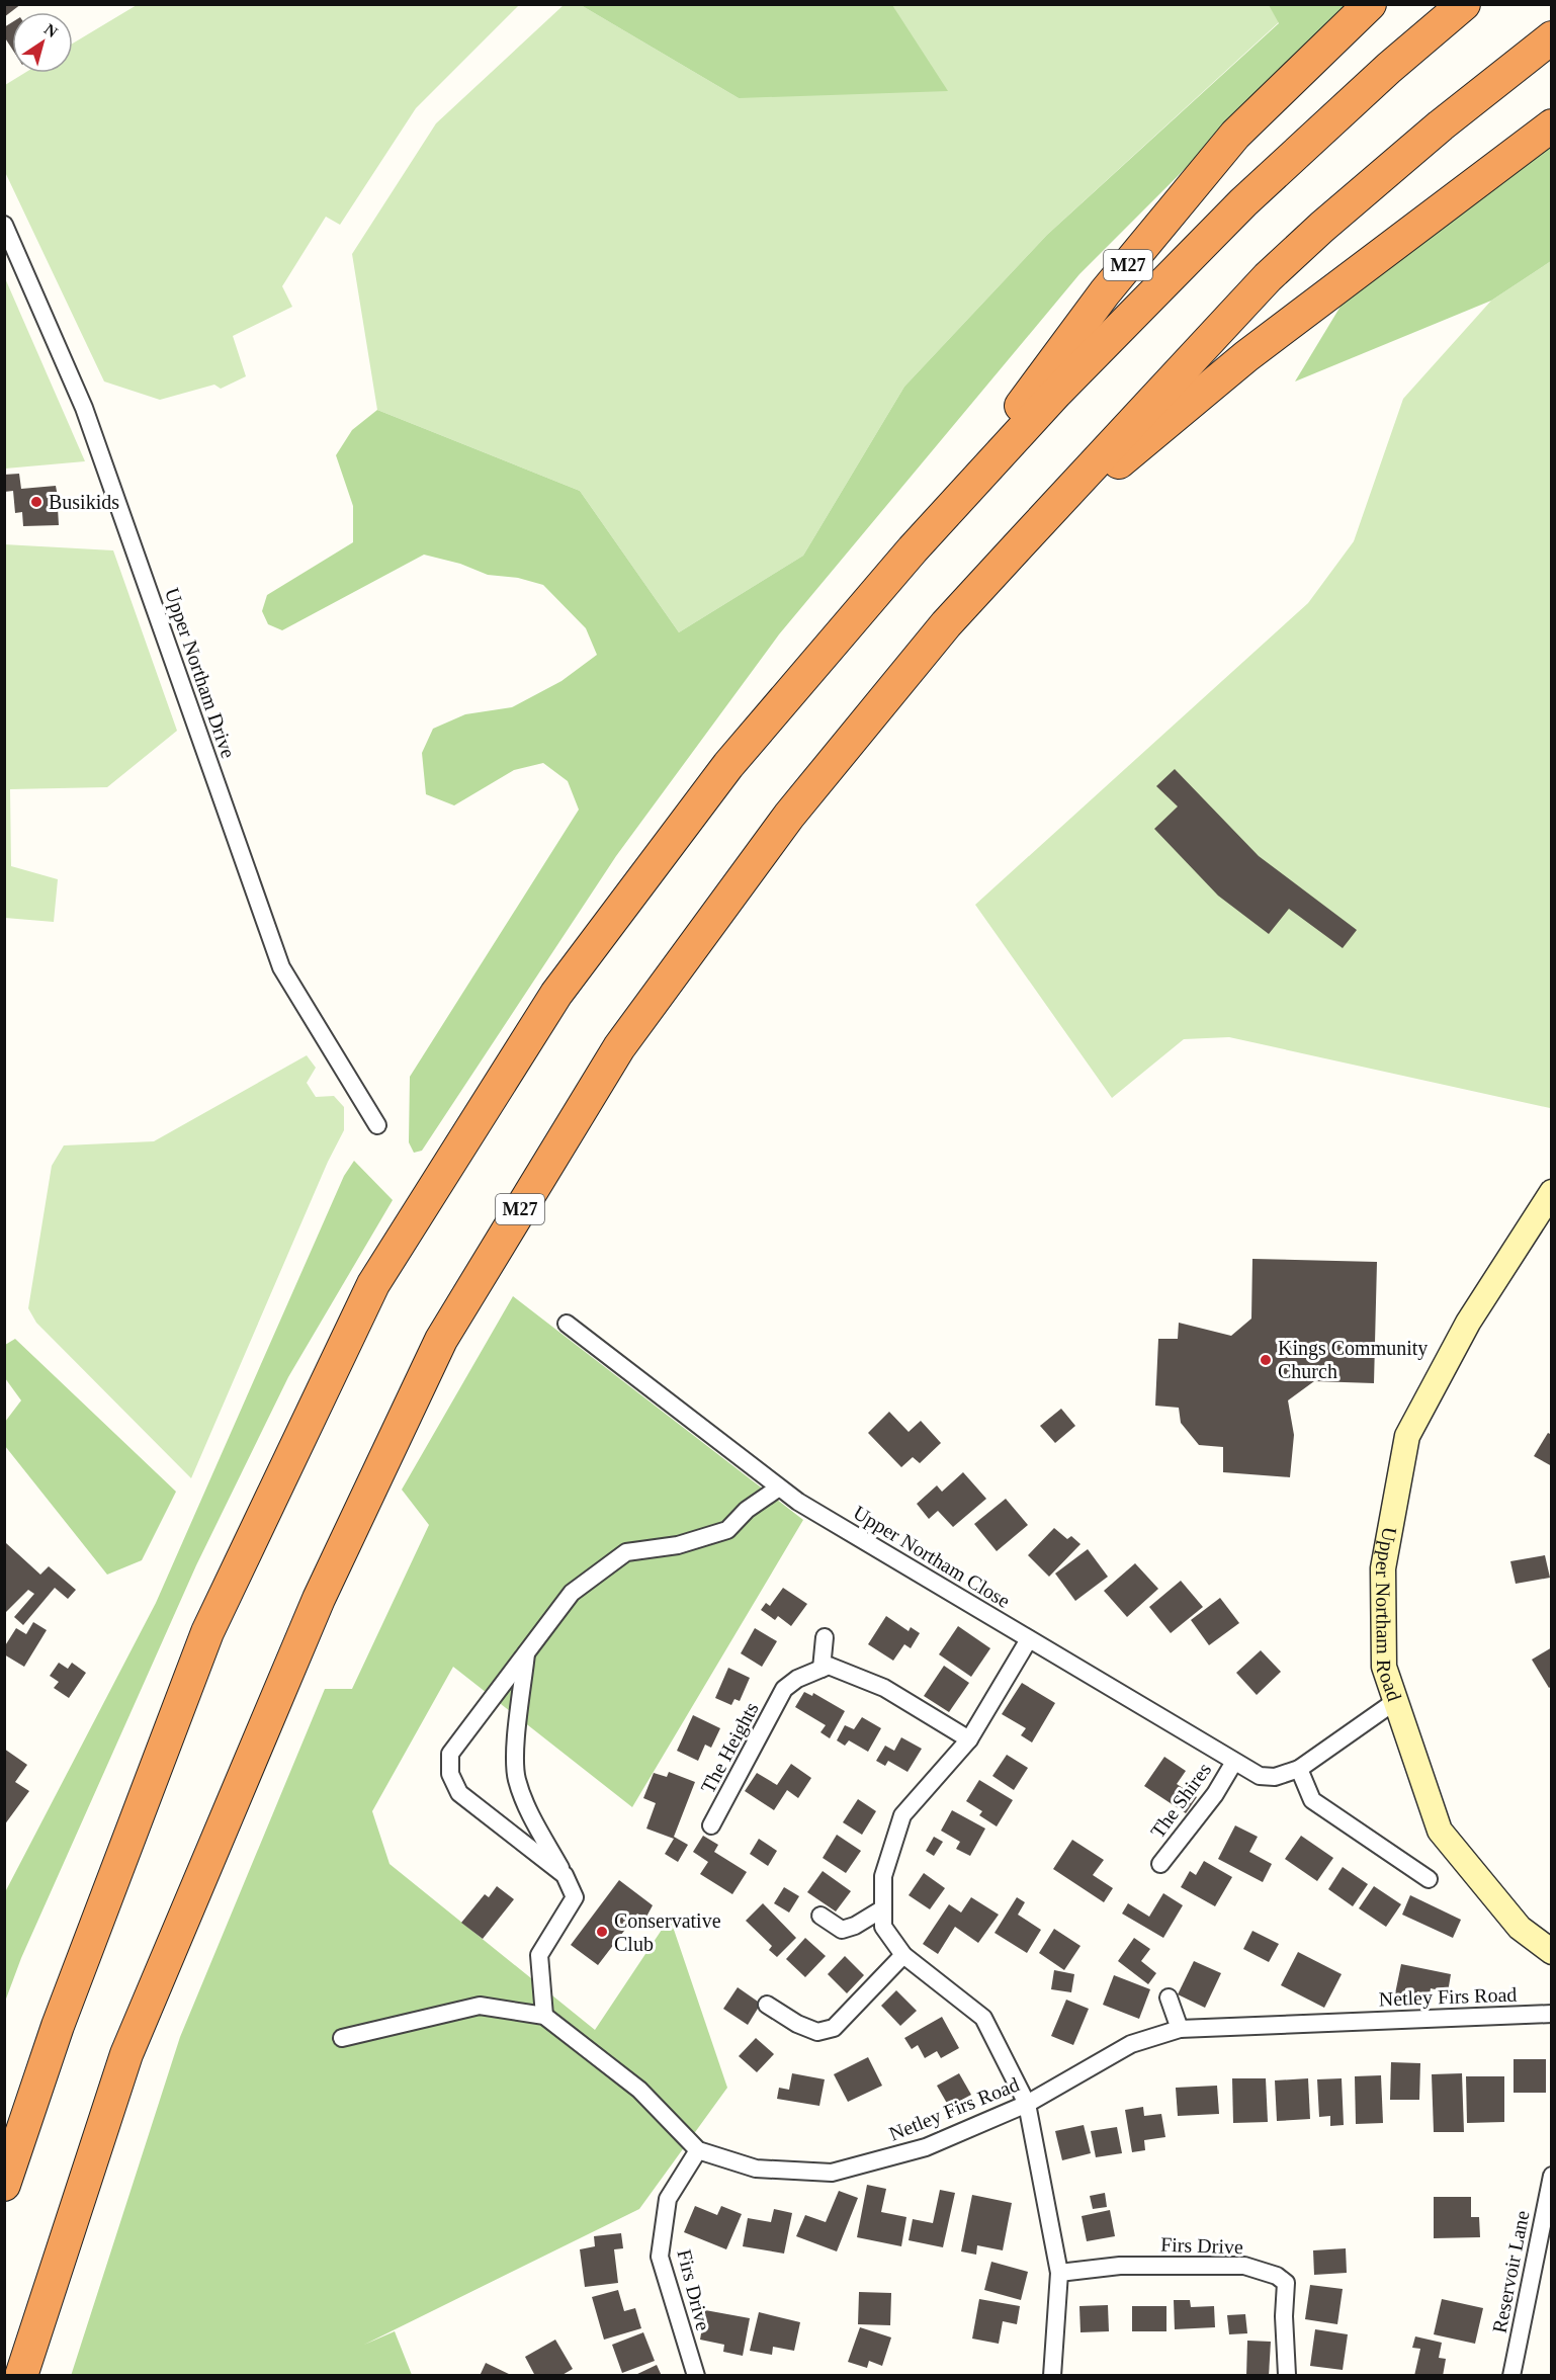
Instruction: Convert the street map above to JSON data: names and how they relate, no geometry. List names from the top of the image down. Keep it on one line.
{"streets":{"highway":["M27"],"main road":["Upper Northam Road"],"street":["Upper Northam Drive","Upper Northam Close","The Heights","The Shires","Netley Firs Road","Firs Drive","Reservoir Lane"]},"crossings":[["Upper Northam Close","Upper Northam Road"],["Upper Northam Close","The Shires"],["Netley Firs Road","Firs Drive"]],"places":["Busikids","Kings Community Church","Conservative Club"],"north":"top right"}
